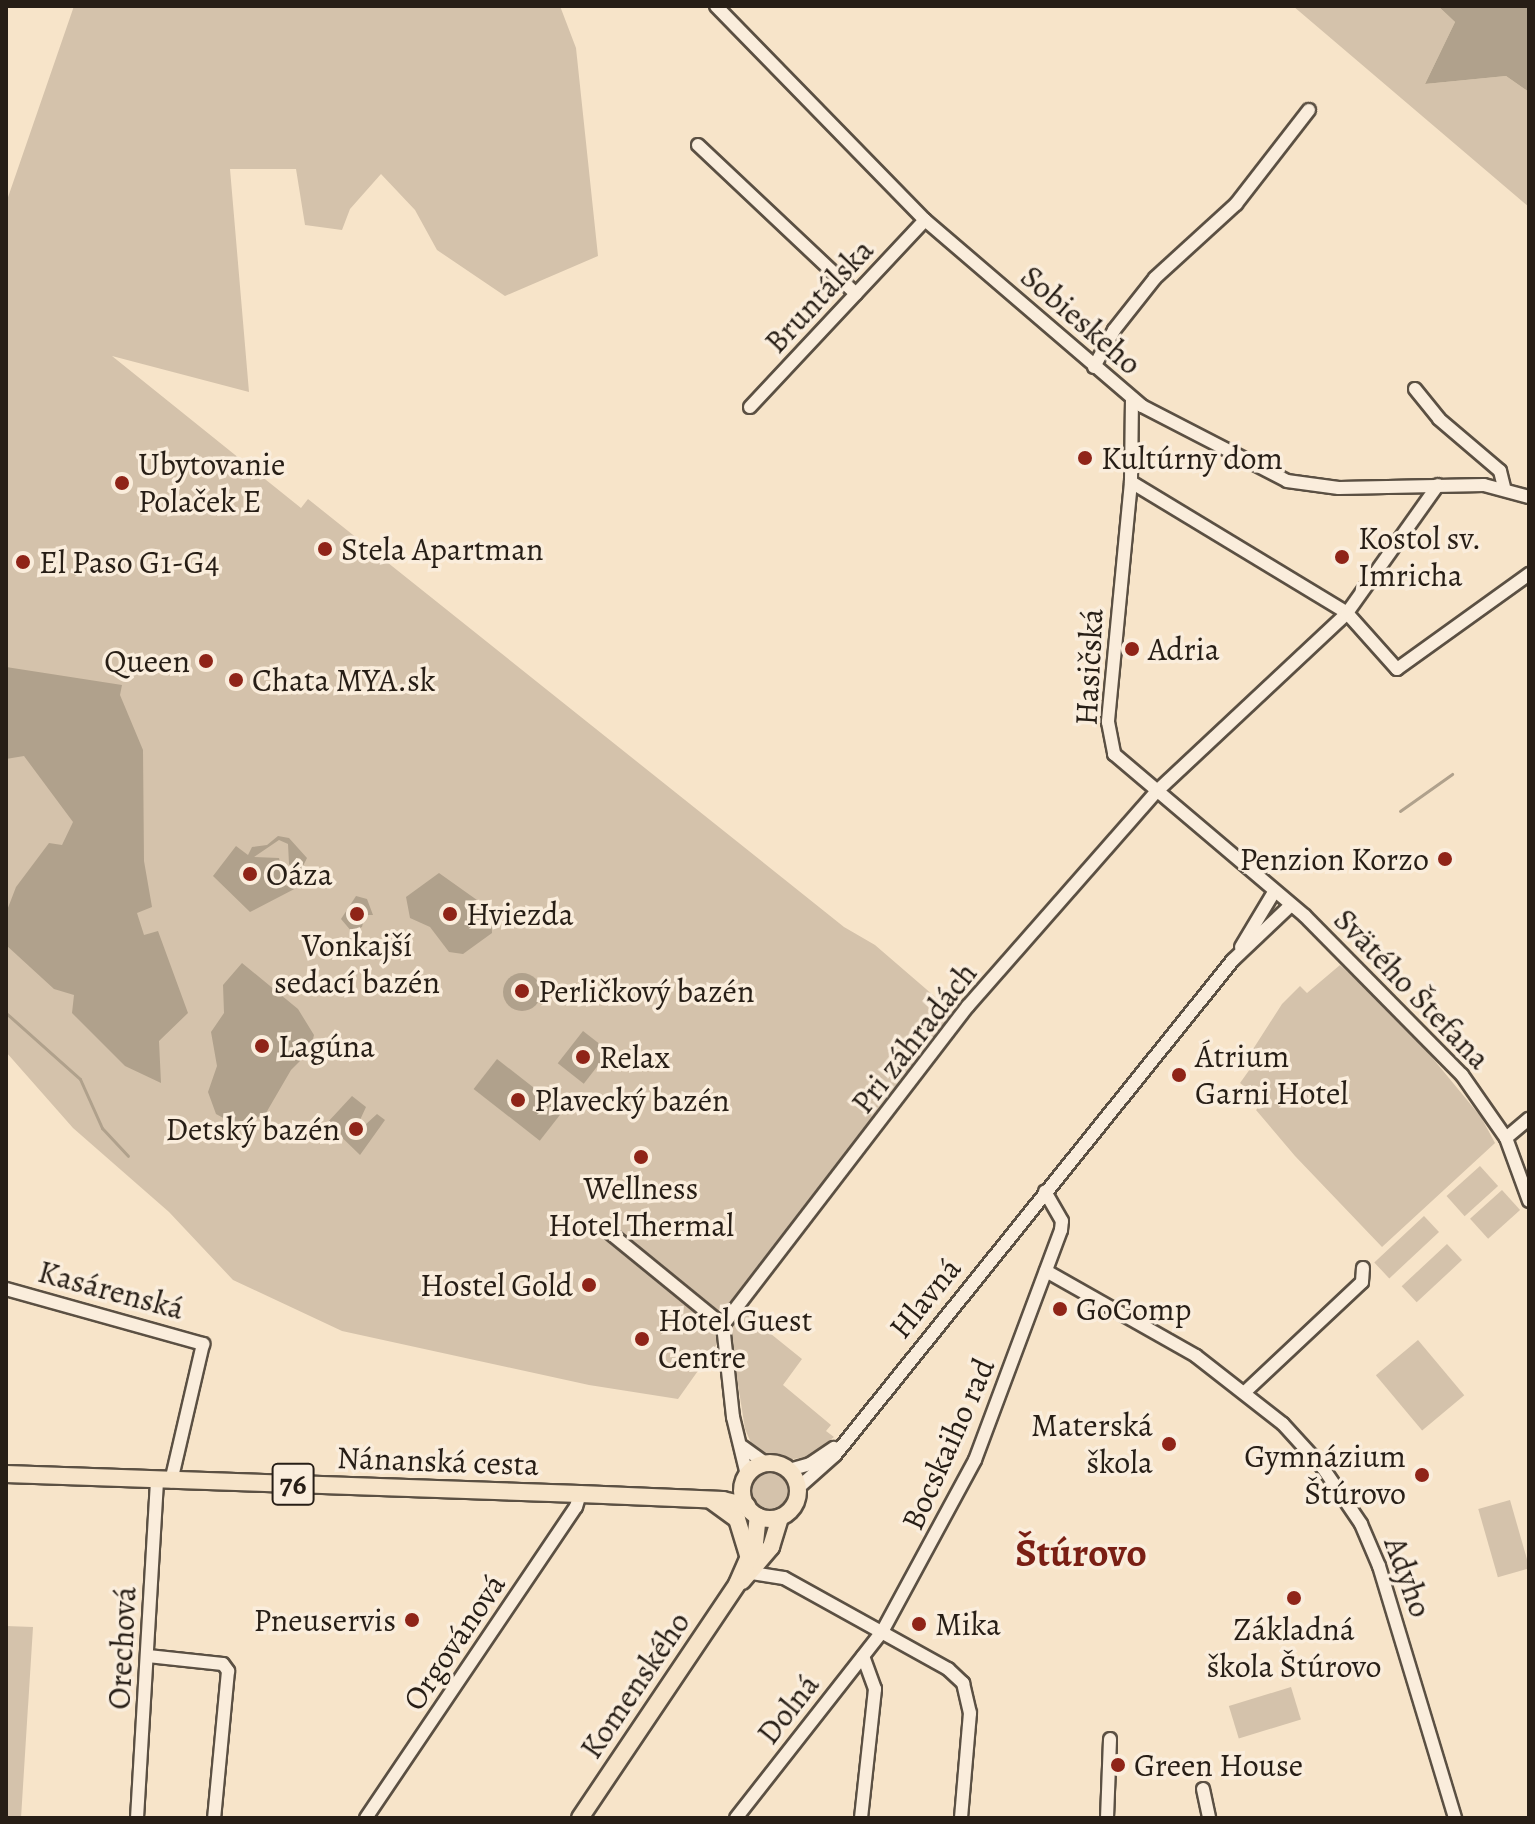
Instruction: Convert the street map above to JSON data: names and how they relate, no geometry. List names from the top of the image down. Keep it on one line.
{"streets":{"main road":["Nánanská cesta","76","Komenského"],"street":["Bruntálska","Sobieskeho","Hasičská","Svätého Štefana","Pri záhradách","Kasárenská","Hlavná","Bocskaiho rad","Adyho","Orgovánová","Orechová","Dolná"]},"crossings":[["Bruntálska","Sobieskeho"],["Sobieskeho","Hasičská"],["Sobieskeho","Pri záhradách"],["Hasičská","Svätého Štefana"],["Hasičská","Pri záhradách"],["Hasičská","Hlavná"],["Svätého Štefana","Hlavná"],["Kasárenská","Nánanská cesta"],["Kasárenská","Orechová"],["Hlavná","76"],["Hlavná","Komenského"],["Bocskaiho rad","Adyho"],["Bocskaiho rad","Dolná"],["Nánanská cesta","76"],["Nánanská cesta","Orgovánová"],["Nánanská cesta","Orechová"],["76","Komenského"]],"districts":["Štúrovo"],"places":["Kultúrny dom","Ubytovanie Polaček E","Stela Apartman","Kostol sv. Imricha","El Paso G1-G4","Adria","Queen","Chata MYA.sk","Penzion Korzo","Oáza","Vonkajší sedací bazén","Hviezda","Perličkový bazén","Lagúna","Relax","Átrium Garni Hotel","Plavecký bazén","Detský bazén","Wellness Hotel Thermal","Hostel Gold","GoComp","Hotel Guest Centre","Materská škola","Gymnázium Štúrovo","Základná škola Štúrovo","Pneuservis","Mika","Green House"]}
